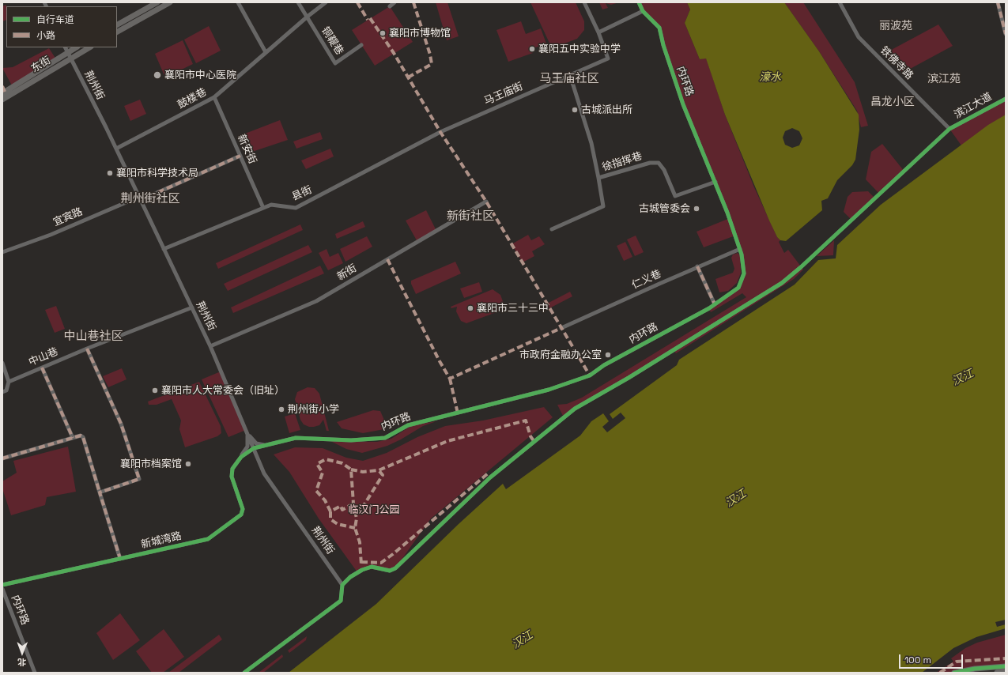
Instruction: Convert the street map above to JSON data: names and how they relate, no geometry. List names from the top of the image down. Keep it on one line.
{"streets":{"main road":["东街"],"street":["铜鞮巷","铁佛寺路","内环路","荆州街","马王庙街","鼓楼巷","滨江大道","新安街","徐指挥巷","县街","宜宾路","新街","仁义巷","中山巷","新城湾路"]},"crossings":[["铜鞮巷","鼓楼巷"],["铁佛寺路","滨江大道"],["东街","荆州街"],["内环路","荆州街"],["内环路","徐指挥巷"],["内环路","仁义巷"],["内环路","新城湾路"],["荆州街","鼓楼巷"],["荆州街","滨江大道"],["荆州街","县街"],["荆州街","宜宾路"],["荆州街","新街"],["荆州街","中山巷"],["荆州街","新城湾路"],["马王庙街","徐指挥巷"],["马王庙街","县街"],["鼓楼巷","新安街"],["新安街","县街"],["新安街","宜宾路"]],"districts":["丽波苑","马王庙社区","滨江苑","昌龙小区","荆州街社区","新街社区","中山巷社区"],"water":["濠水","汉江"],"parks":["临汉门公园"],"places":["襄阳市博物馆","襄阳五中实验中学","襄阳市中心医院","古城派出所","襄阳市科学技术局","古城管委会","襄阳市三十三中","市政府金融办公室","襄阳市人大常委会（旧址）","荆州街小学","襄阳市档案馆"],"legend":["自行车道","小路"],"scale_bar":"100 m","north":"bottom"}
